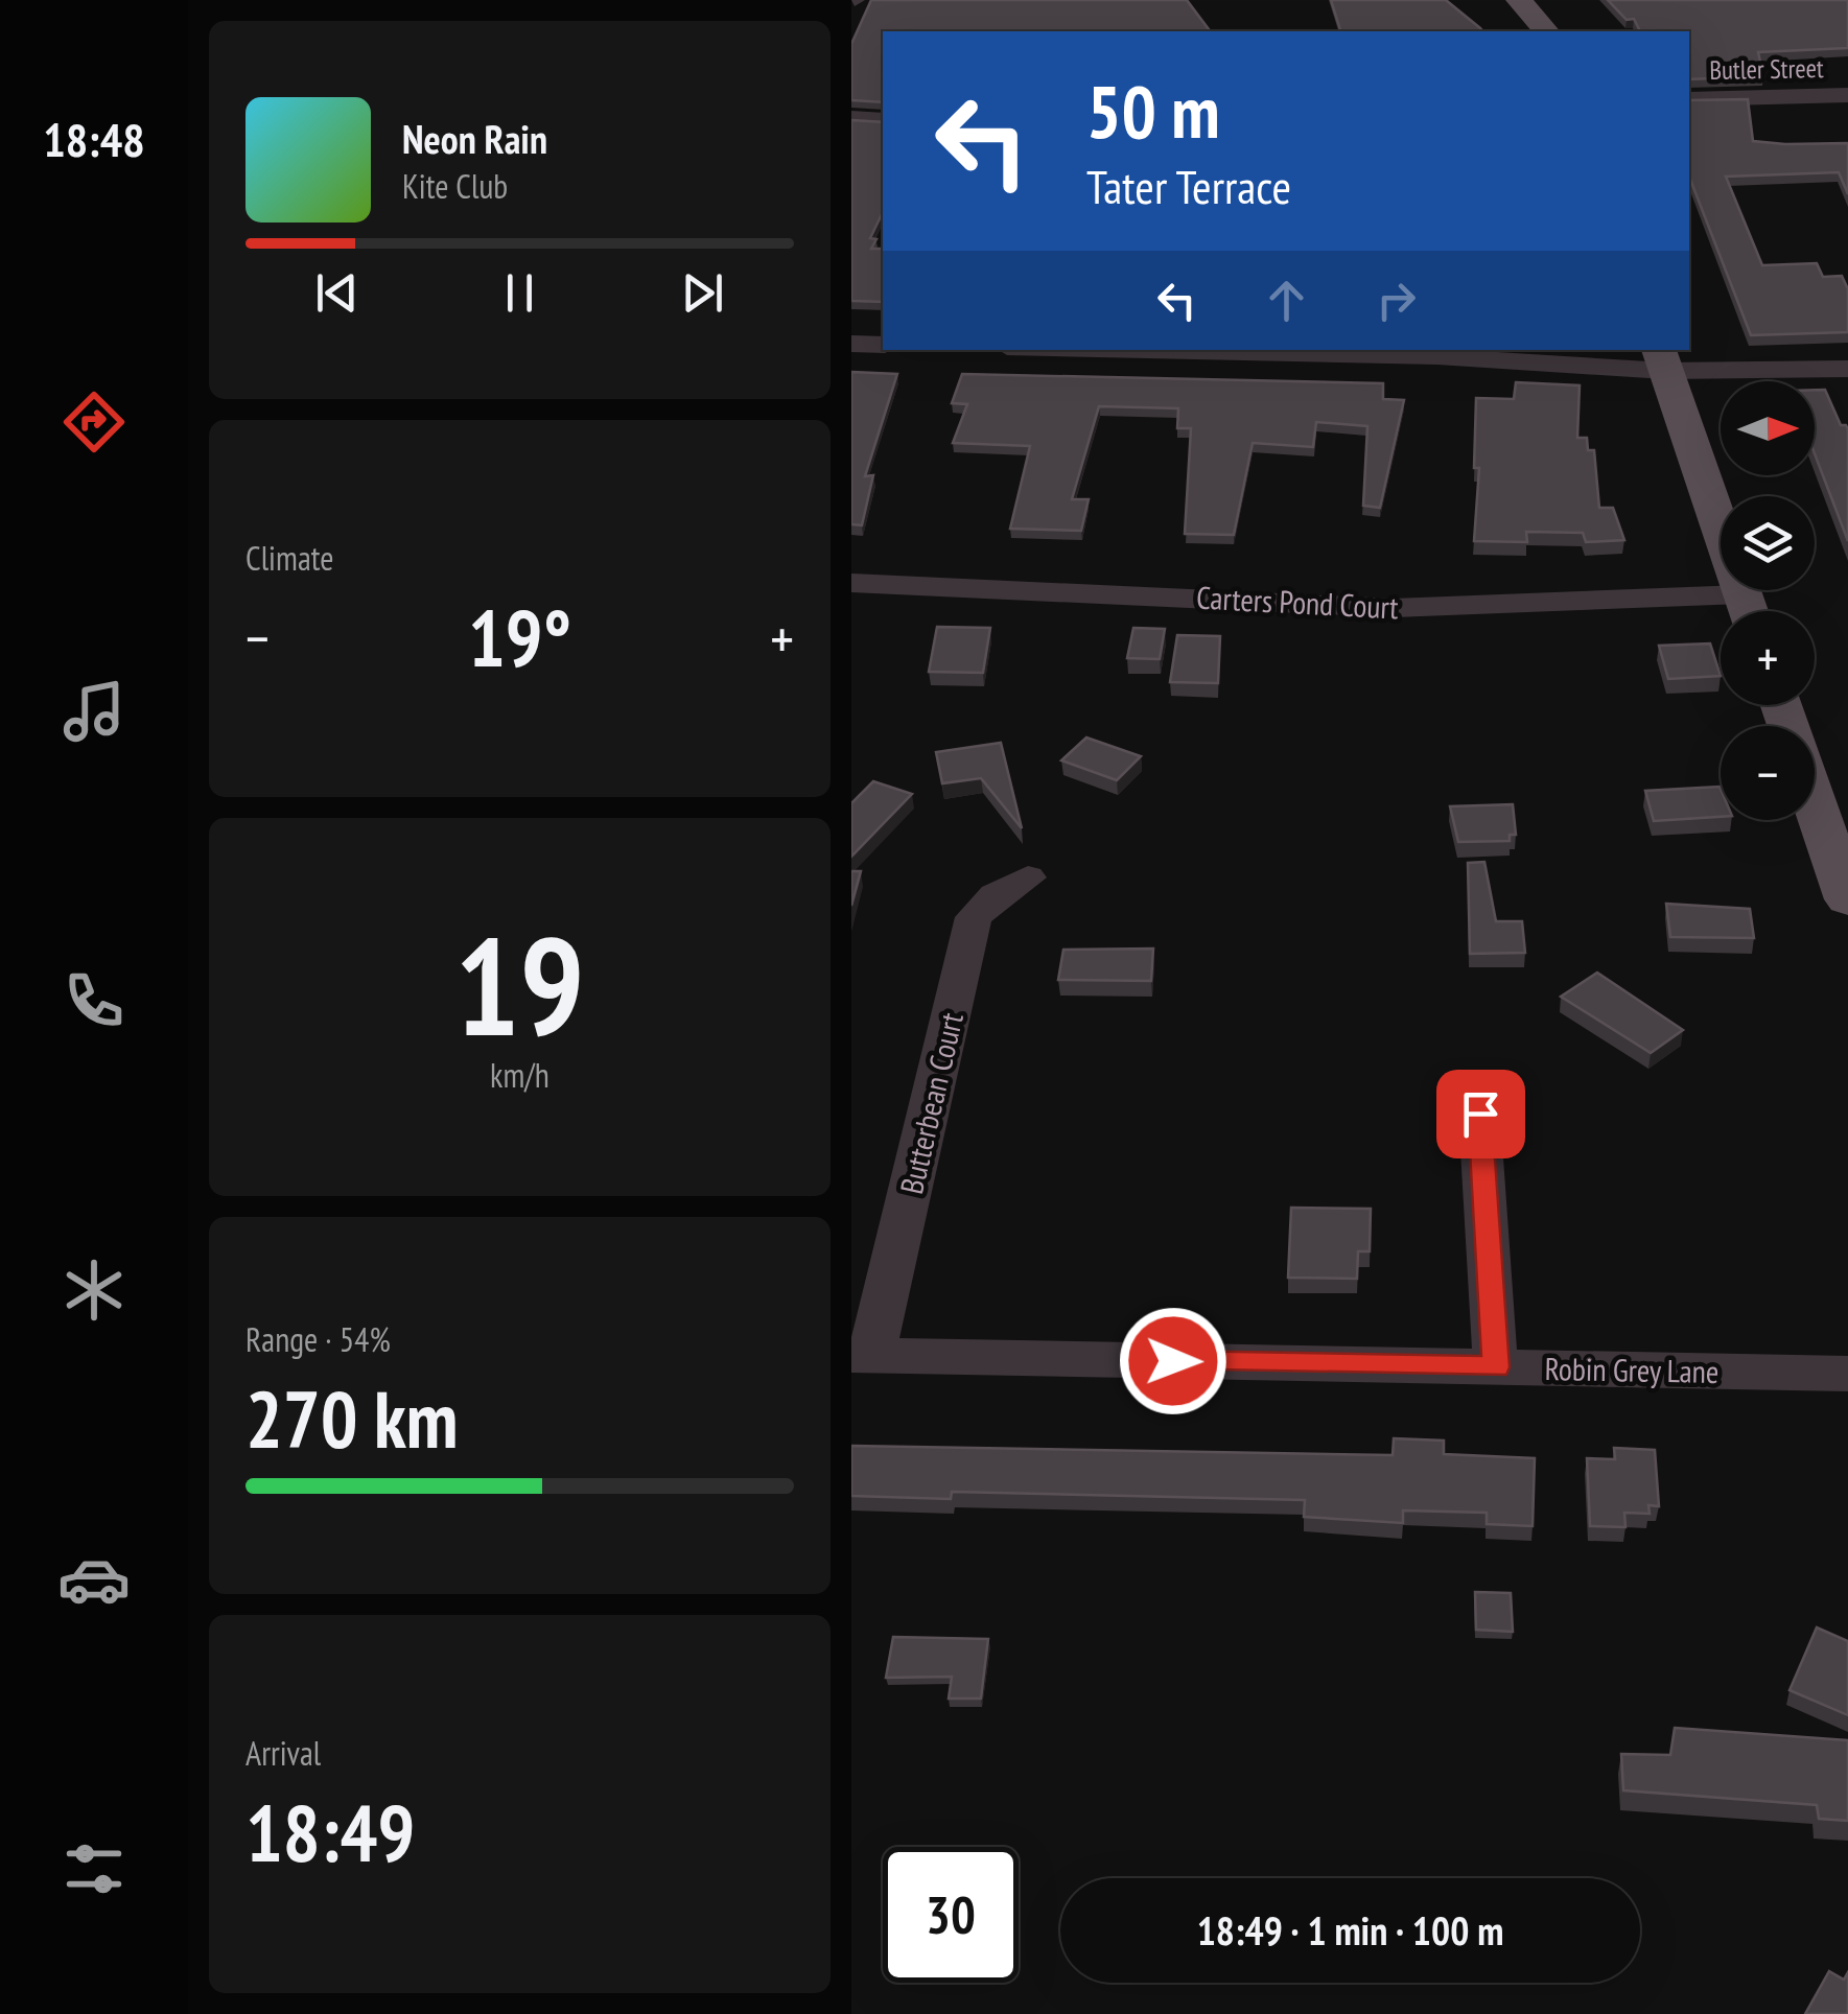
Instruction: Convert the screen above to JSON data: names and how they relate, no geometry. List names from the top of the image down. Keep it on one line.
{"streets":{"street":["Butler Street","Carters Pond Court","Butterbean Court","Robin Grey Lane"]},"crossings":[["Butterbean Court","Robin Grey Lane"]],"north":"right","page":{"tabs":"18:48","turn":["50 m","Tater Terrace"],"song":["Neon Rain","Kite Club"],"map_buttons":["+","−"],"tile":["Climate",["19","km/h"],["Range · 54%","270 km"],["Arrival","18:49"]],"heat":["−","19°","+"],"limit":"30","trip":"18:49 · 1 min · 100 m"}}
